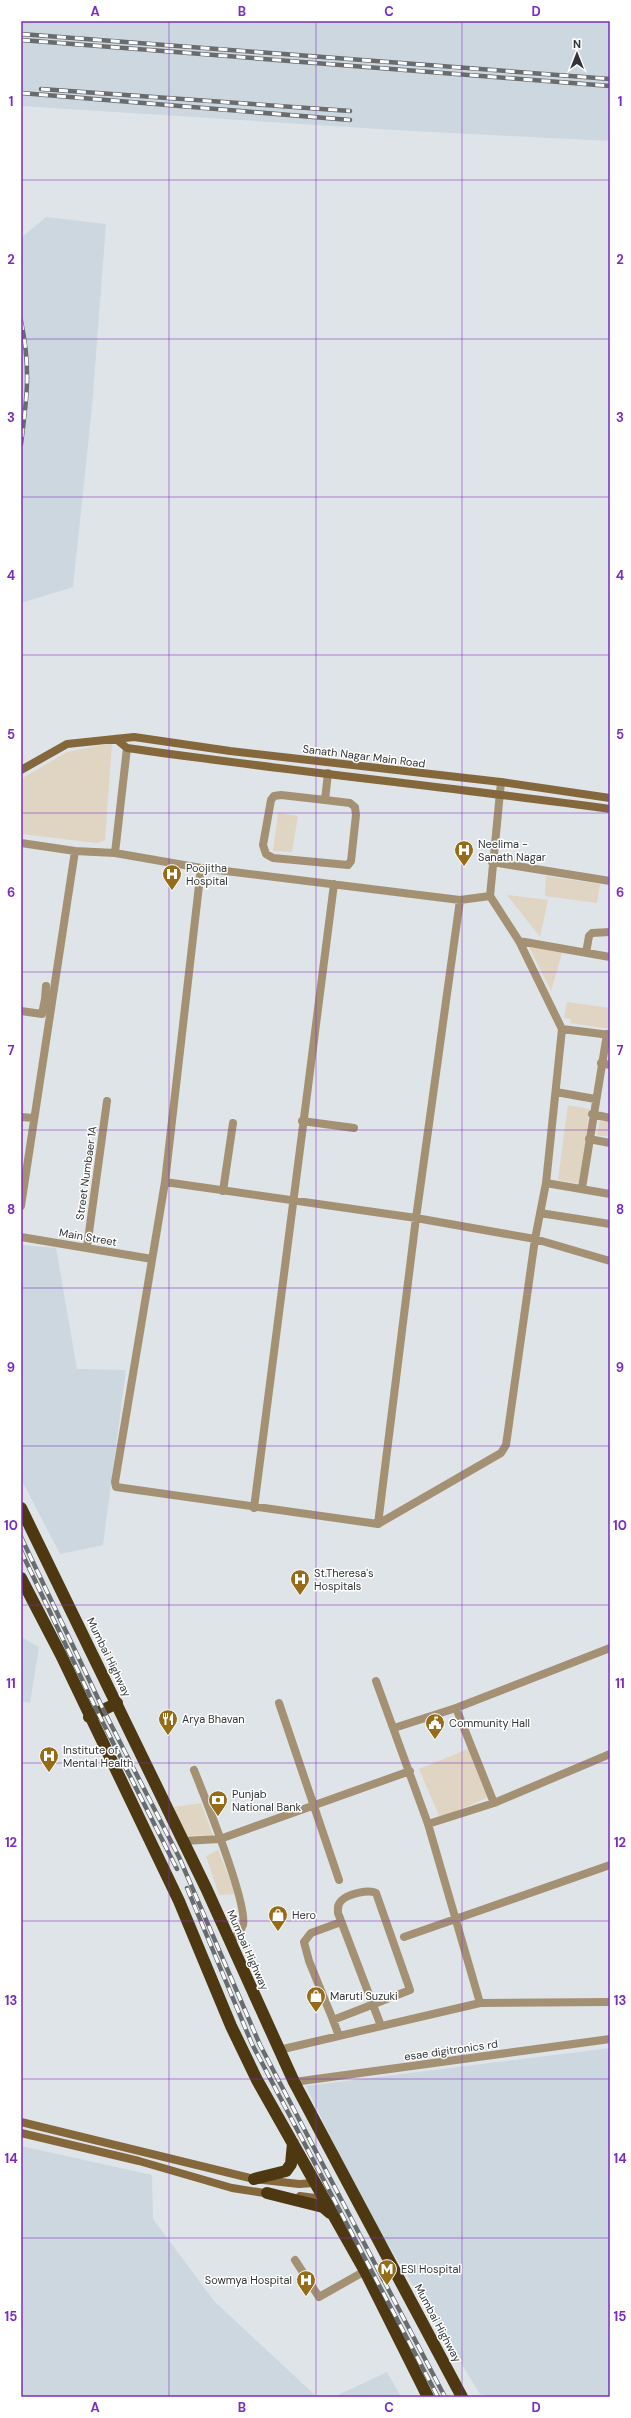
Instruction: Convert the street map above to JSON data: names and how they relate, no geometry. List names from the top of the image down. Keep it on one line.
{"streets":{"highway":["Mumbai Highway"],"street":["Sanath Nagar Main Road","Street Numbaer 1A","Main Street","esae digitronics rd"]},"crossings":[["Street Numbaer 1A","Main Street"],["Mumbai Highway","esae digitronics rd"]],"places":{"hospital":["Neelima - Sanath Nagar","Poojitha Hospital","St.Theresa's Hospitals","Institute of Mental Health","Sowmya Hospital"],"restaurant":["Arya Bhavan"],"public building":["Community Hall"],"bank":["Punjab National Bank"],"shop":["Hero","Maruti Suzuki"],"metro station":["ESI Hospital"]},"north":"top","grid":{"columns":["A","B","C","D"],"rows":["1","2","3","4","5","6","7","8","9","10","11","12","13","14","15"]}}
